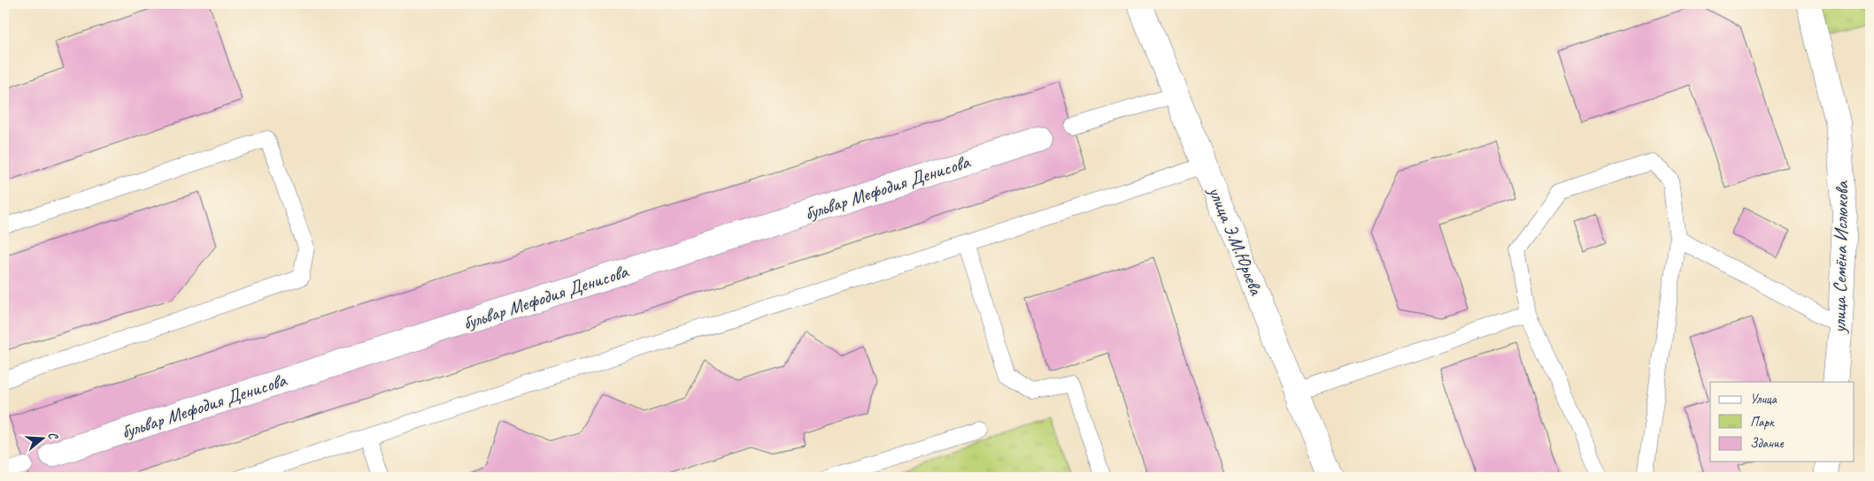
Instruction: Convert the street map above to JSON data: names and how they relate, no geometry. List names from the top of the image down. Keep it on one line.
{"streets":{"street":["бульвар Мефодия Денисова","улица Э.М.Юрьева","улица Семёна Ислюкова"]},"legend":["Улица","Парк","Здание"],"north":"right"}
